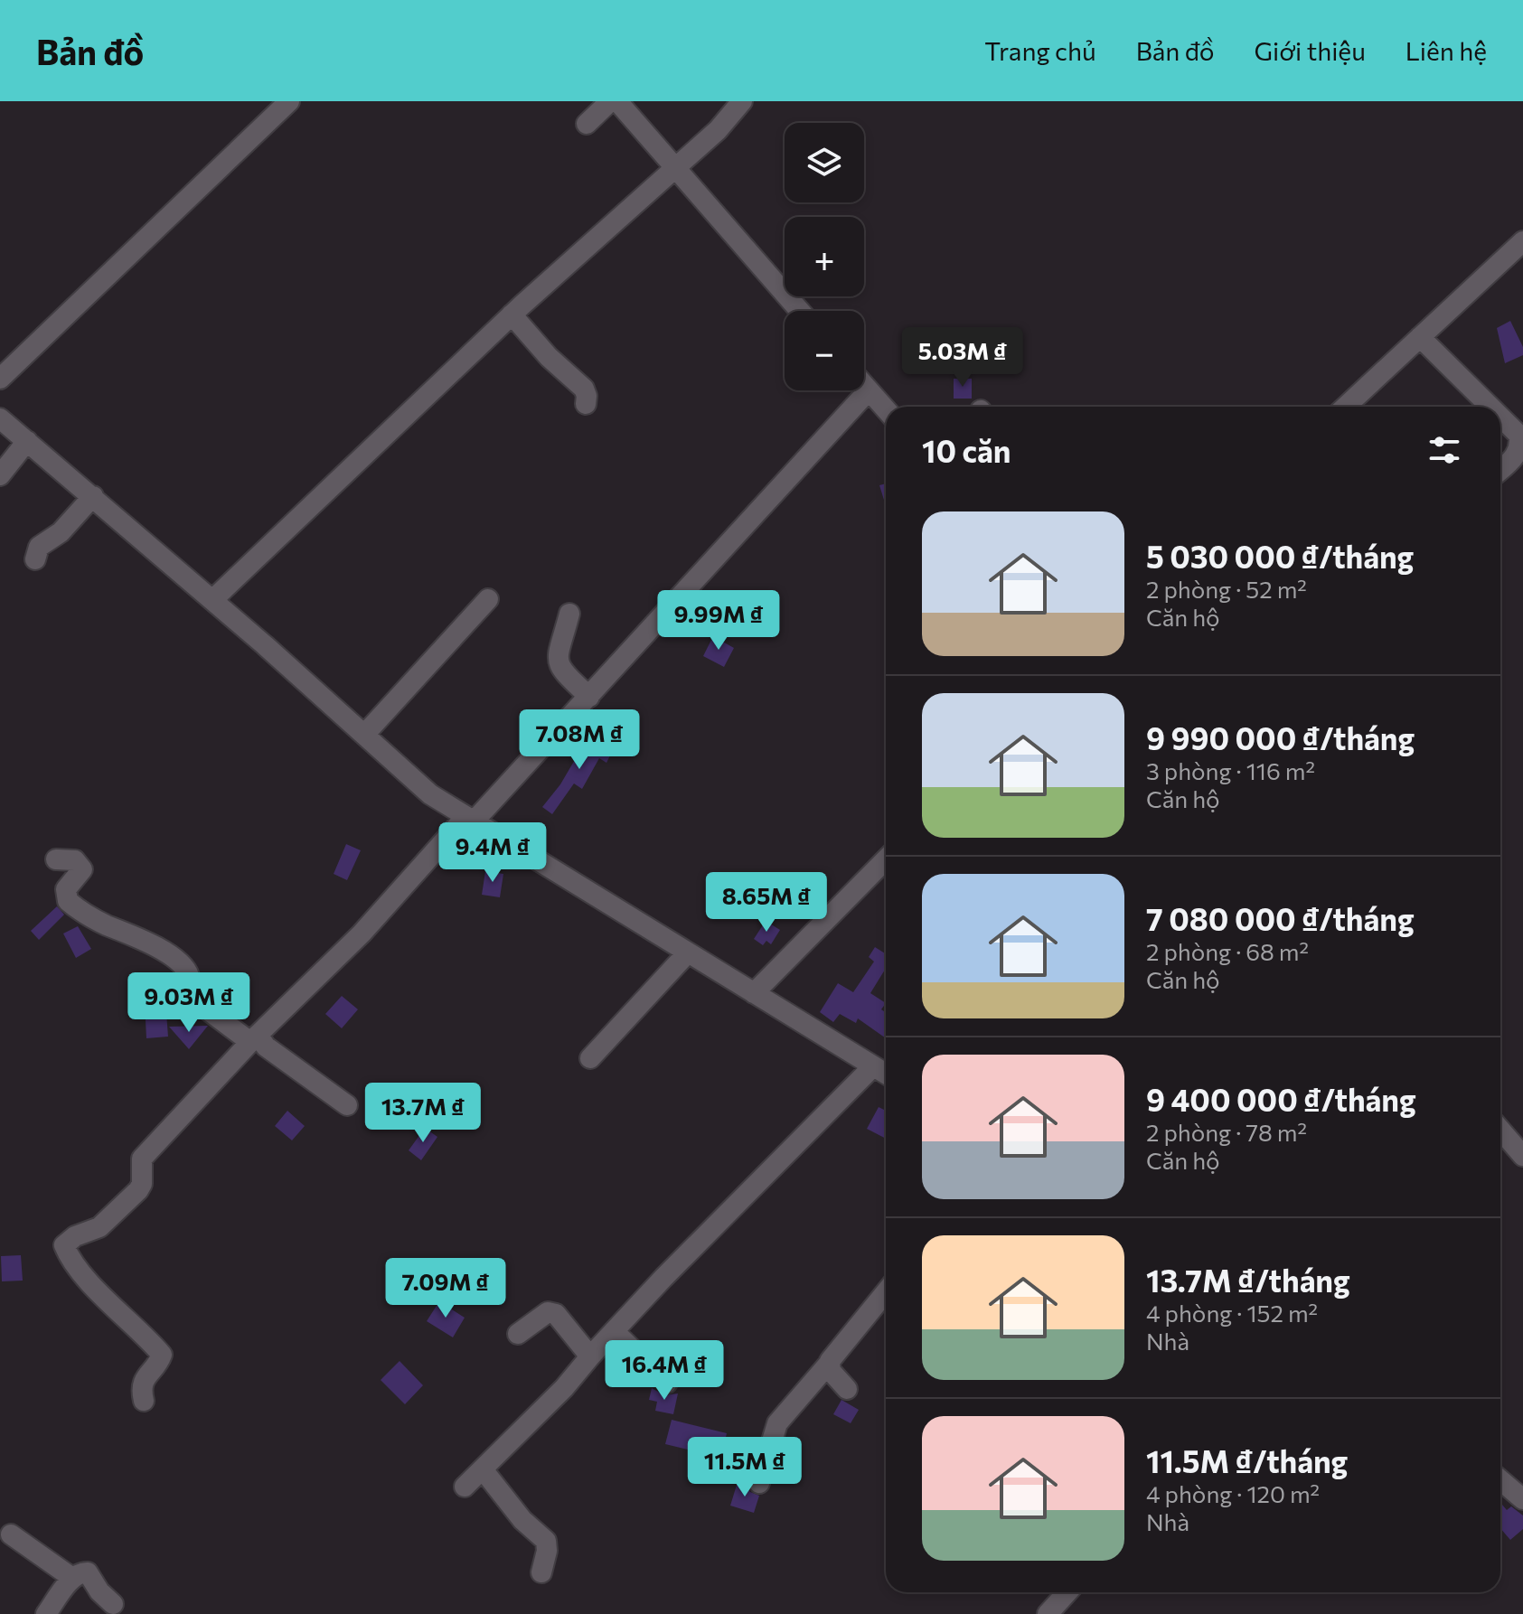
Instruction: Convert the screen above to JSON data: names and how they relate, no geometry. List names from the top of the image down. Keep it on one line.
{"page":{"header":"Bản đồ","nav":["Trang chủ","Bản đồ","Giới thiệu","Liên hệ"],"map_buttons":["+","−"],"price":["5.03M ₫","9.99M ₫","7.08M ₫","9.4M ₫","8.65M ₫","9.03M ₫","13.7M ₫","7.09M ₫","16.4M ₫","11.5M ₫"],"heading":"10 căn","list":[{"name":"5 030 000 ₫/tháng","note":"2 phòng · 52 m² · Căn hộ"},{"name":"9 990 000 ₫/tháng","note":"3 phòng · 116 m² · Căn hộ"},{"name":"7 080 000 ₫/tháng","note":"2 phòng · 68 m² · Căn hộ"},{"name":"9 400 000 ₫/tháng","note":"2 phòng · 78 m² · Căn hộ"},{"name":"13.7M ₫/tháng","note":"4 phòng · 152 m² · Nhà"},{"name":"11.5M ₫/tháng","note":"4 phòng · 120 m² · Nhà"}]}}
